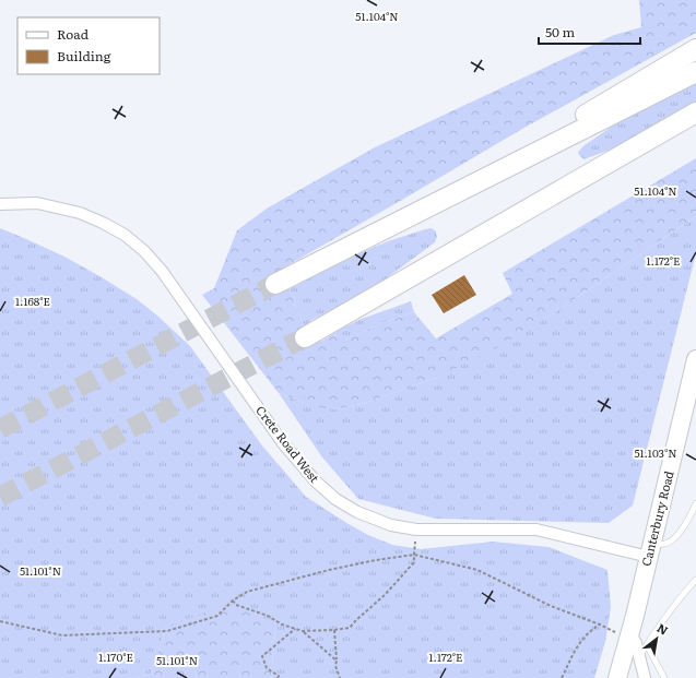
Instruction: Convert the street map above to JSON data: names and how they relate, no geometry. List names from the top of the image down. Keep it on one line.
{"streets":{"main road":["Canterbury Road"],"street":["Crete Road West"]},"crossings":[["Crete Road West","Canterbury Road"]],"legend":["Road","Building"],"scale_bar":"50 m","north":"top right","coordinates":["51.104°N","1.172°E","1.168°E","51.103°N","51.101°N","1.170°E"]}
